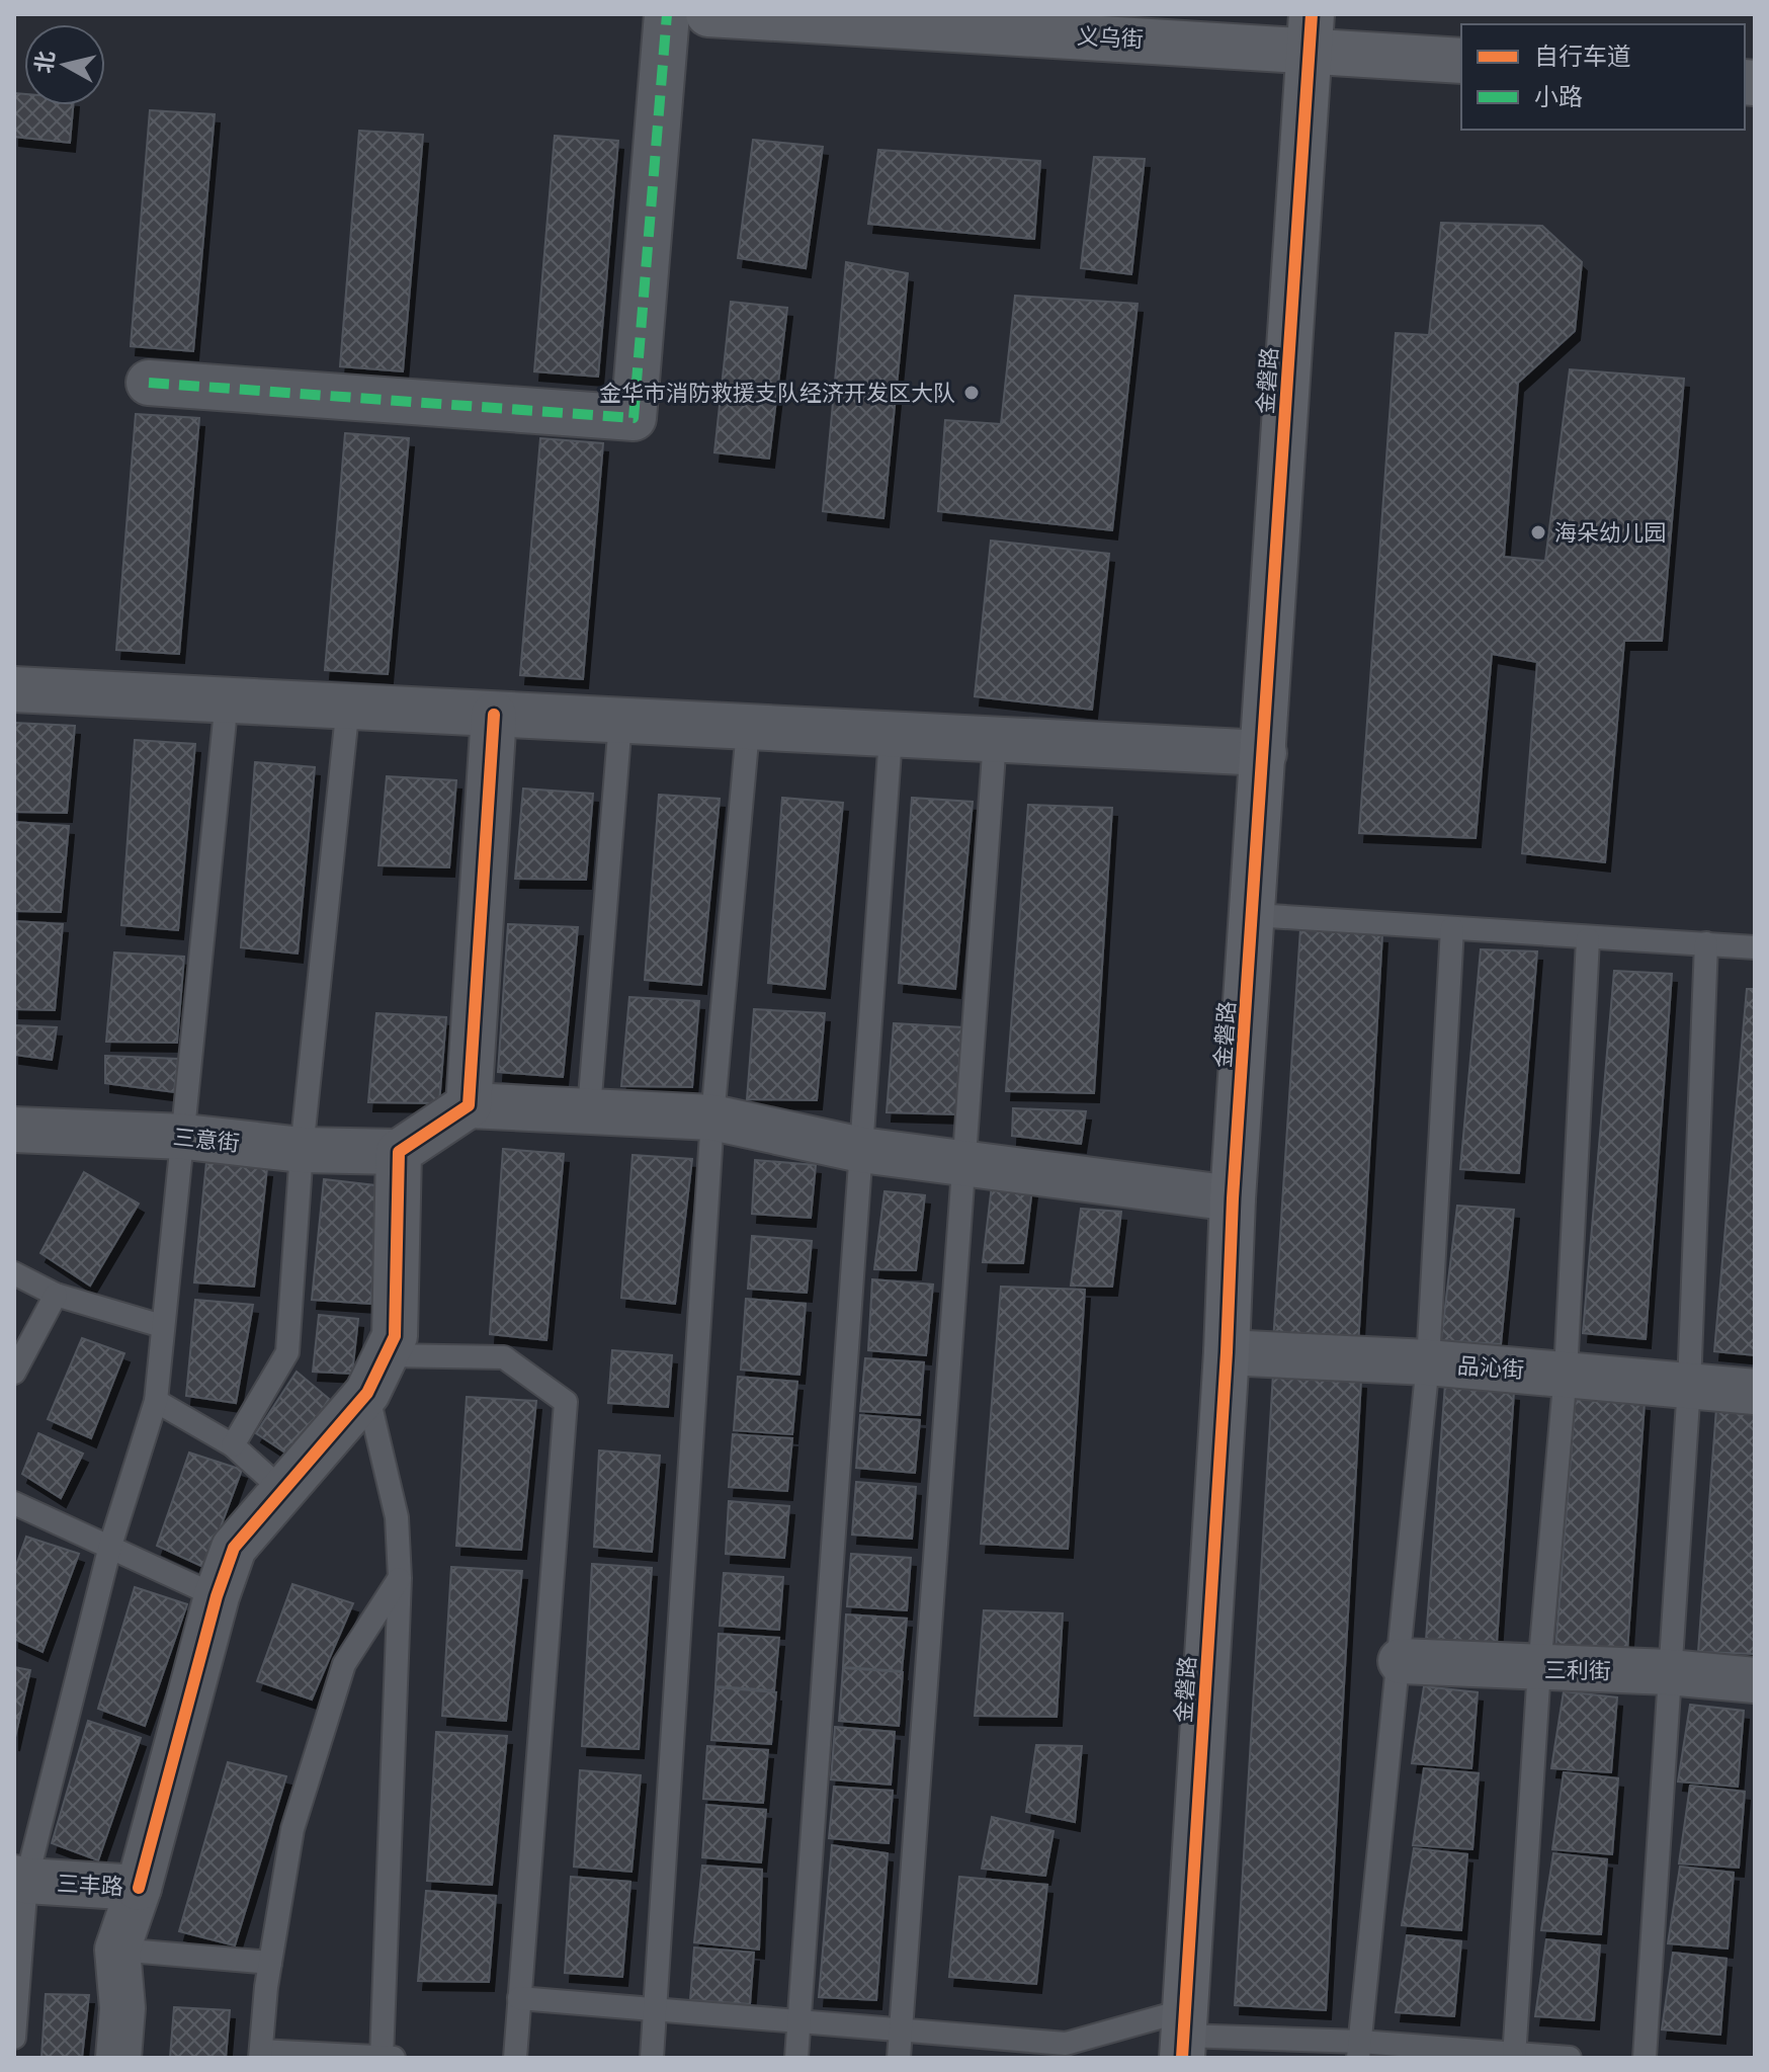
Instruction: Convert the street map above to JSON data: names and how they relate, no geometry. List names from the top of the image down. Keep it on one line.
{"streets":{"street":["义乌街","金磐路","三意街","品沁街","三利街","三丰路"]},"crossings":[["义乌街","金磐路"],["金磐路","品沁街"]],"places":["金华市消防救援支队经济开发区大队","海朵幼儿园"],"legend":["自行车道","小路"],"north":"left"}
